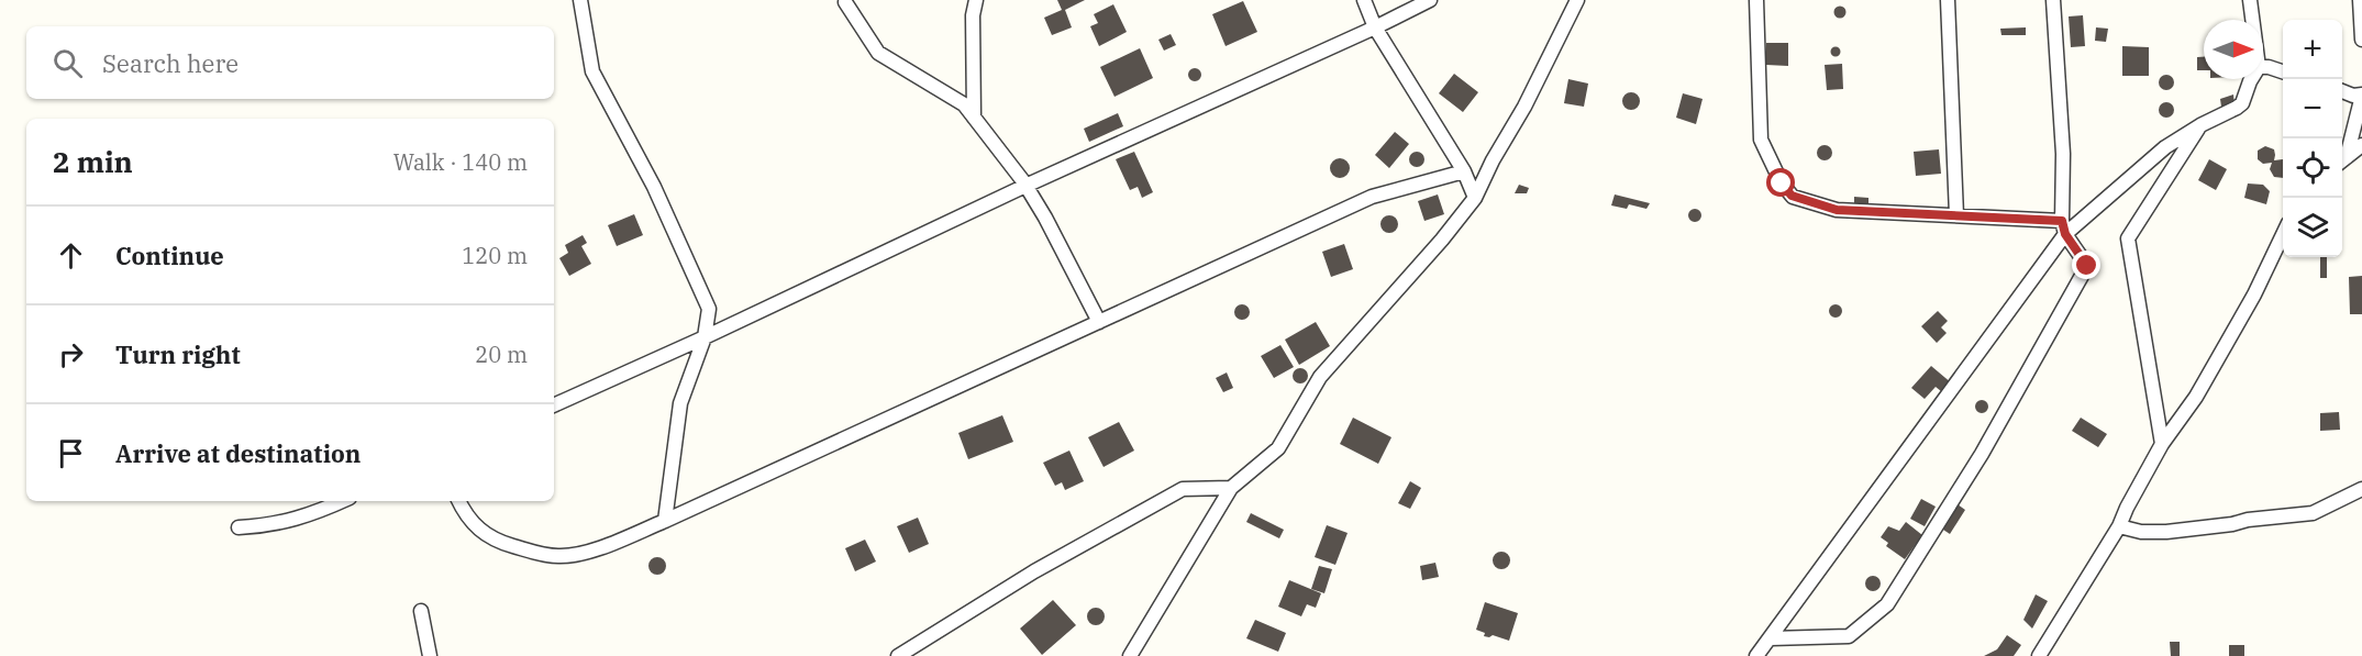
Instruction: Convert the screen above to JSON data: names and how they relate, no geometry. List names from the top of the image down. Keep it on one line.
{"north":"right","page":{"map_buttons":["+","−"],"search":"Search here","heading":["2 min","Walk · 140 m"],"list":[["Continue","120 m"],["Turn right","20 m"],"Arrive at destination"]}}
